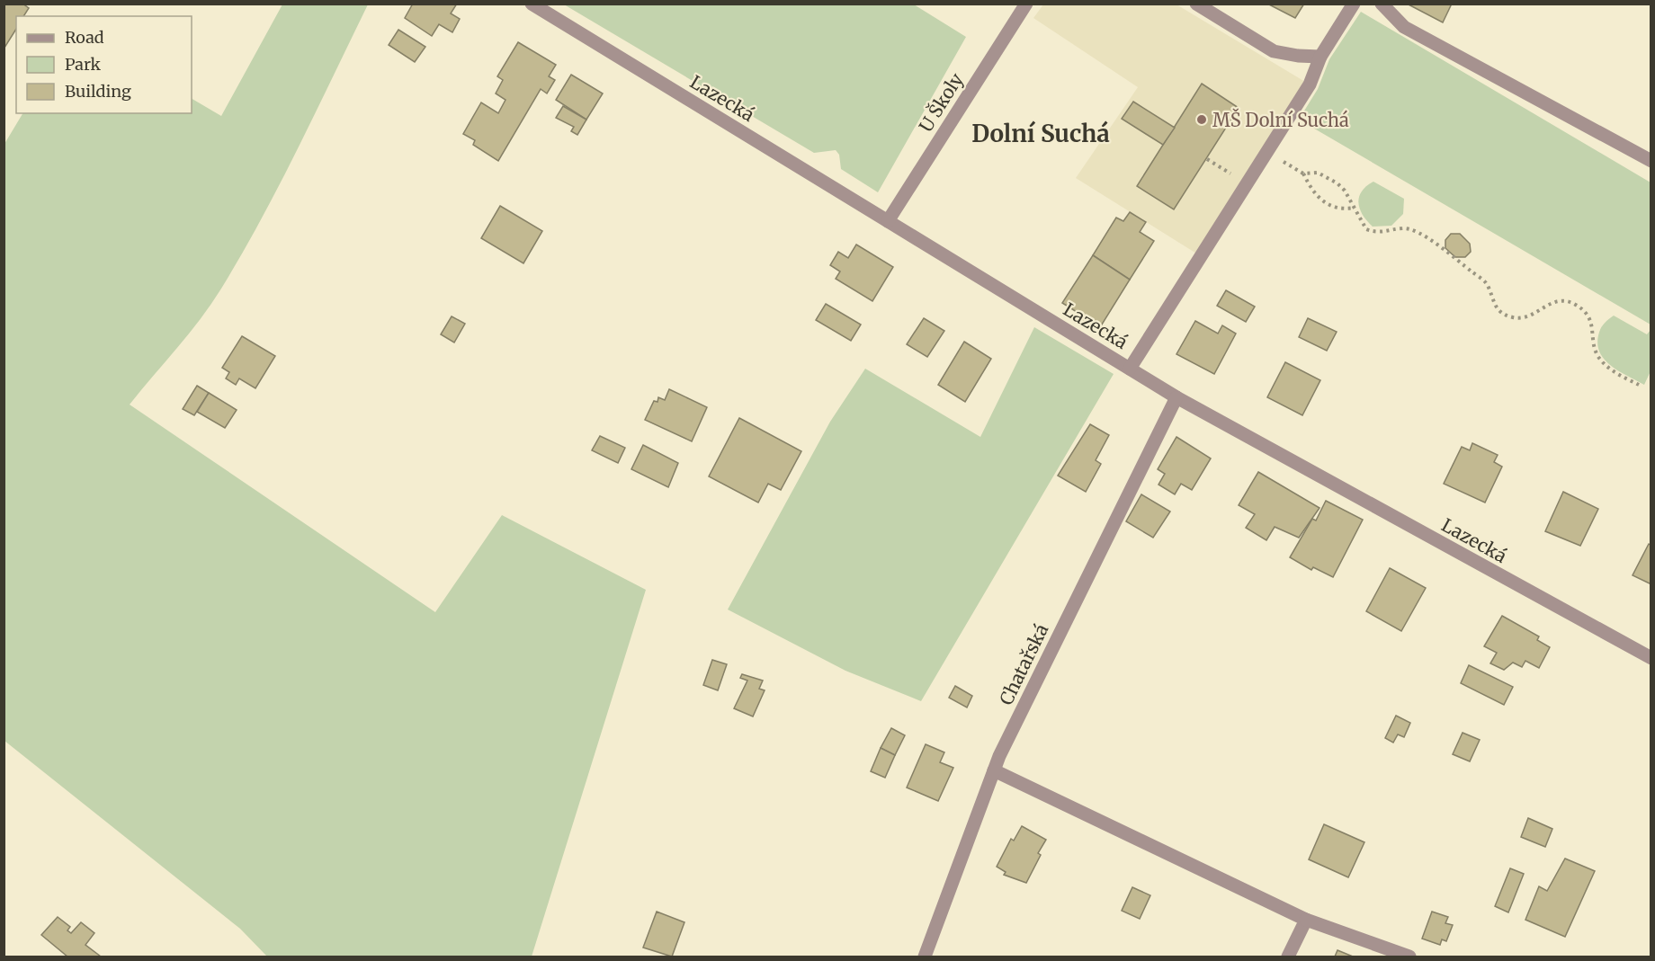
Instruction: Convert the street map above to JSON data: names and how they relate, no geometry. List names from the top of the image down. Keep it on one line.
{"streets":{"street":["Lazecká","U Školy","Chatařská"]},"crossings":[["Lazecká","U Školy"],["Lazecká","Chatařská"]],"districts":["Dolní Suchá"],"places":["MŠ Dolní Suchá"],"legend":["Road","Park","Building"]}
